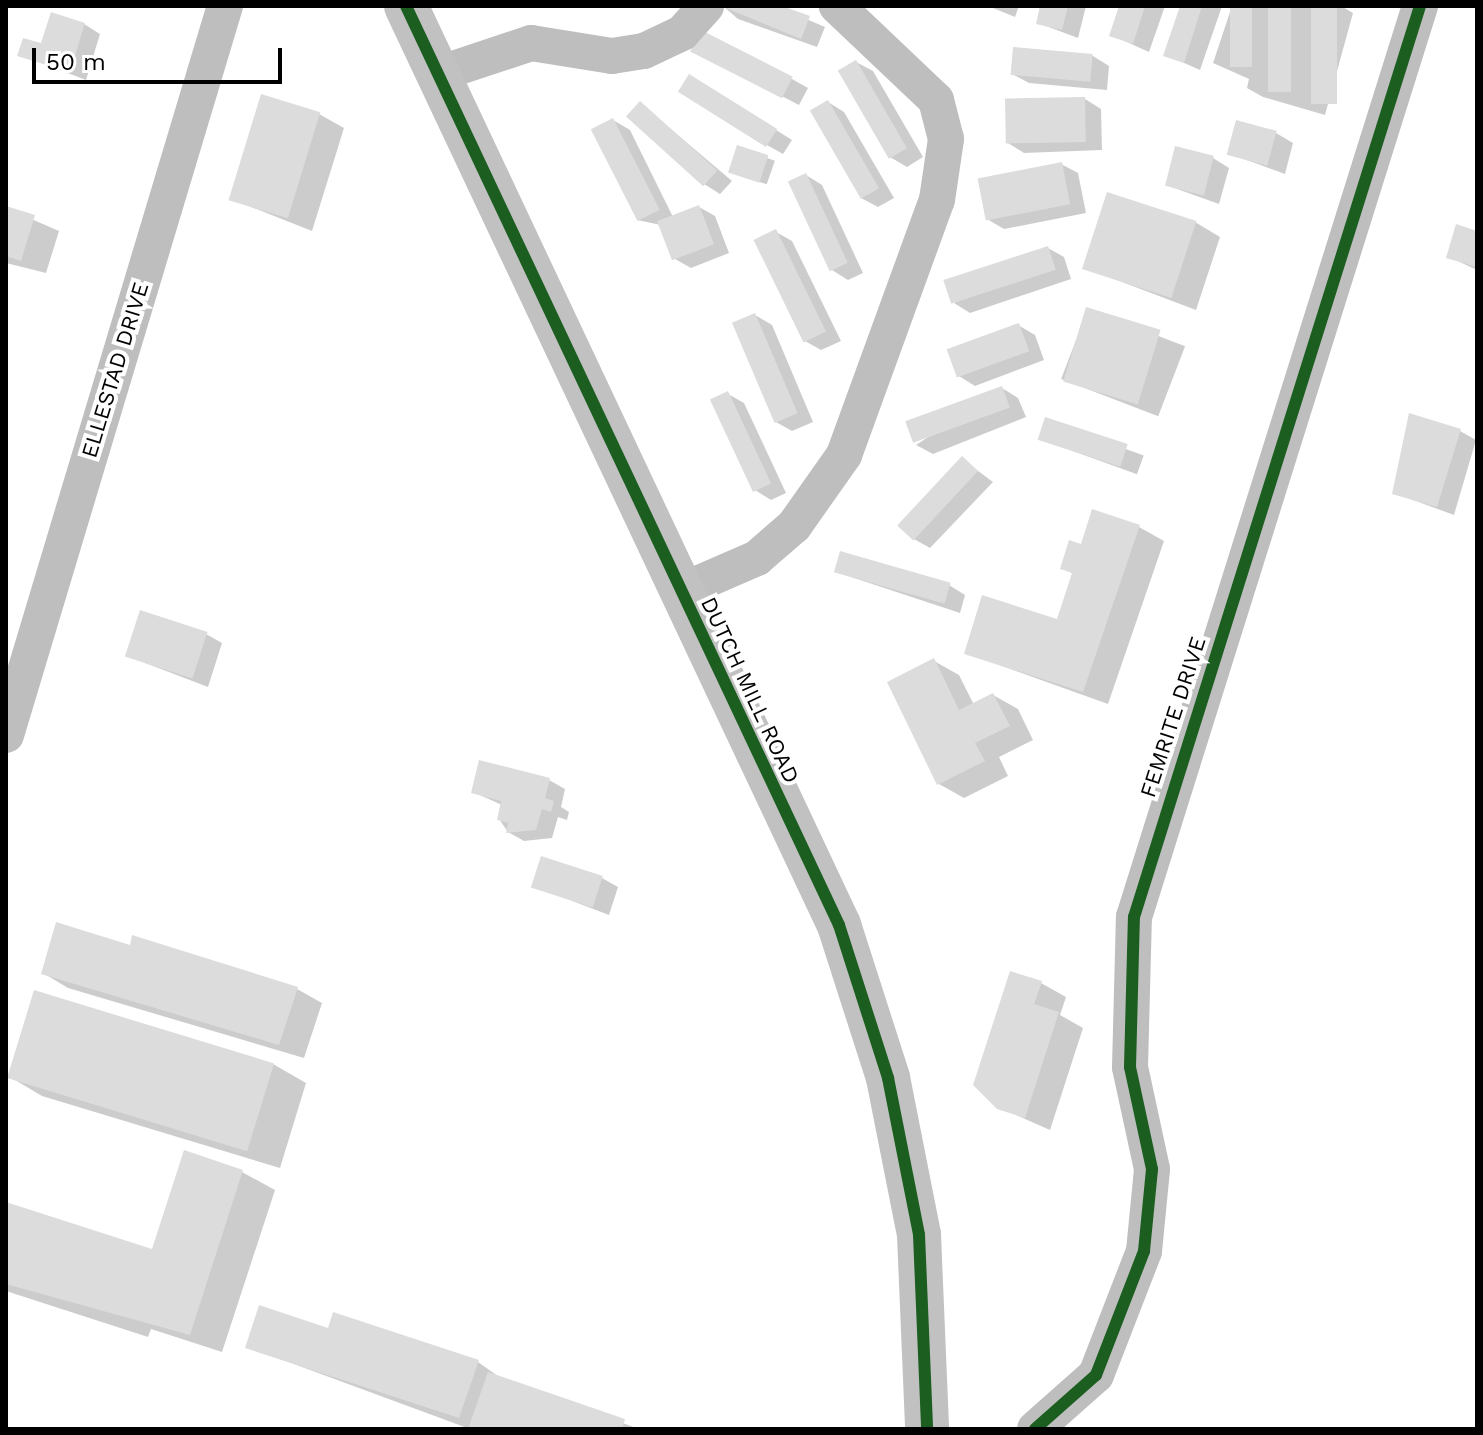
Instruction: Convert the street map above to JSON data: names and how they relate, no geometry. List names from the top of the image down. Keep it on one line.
{"streets":{"street":["ELLESTAD DRIVE","DUTCH MILL ROAD","FEMRITE DRIVE"]},"scale_bar":"50 m"}
